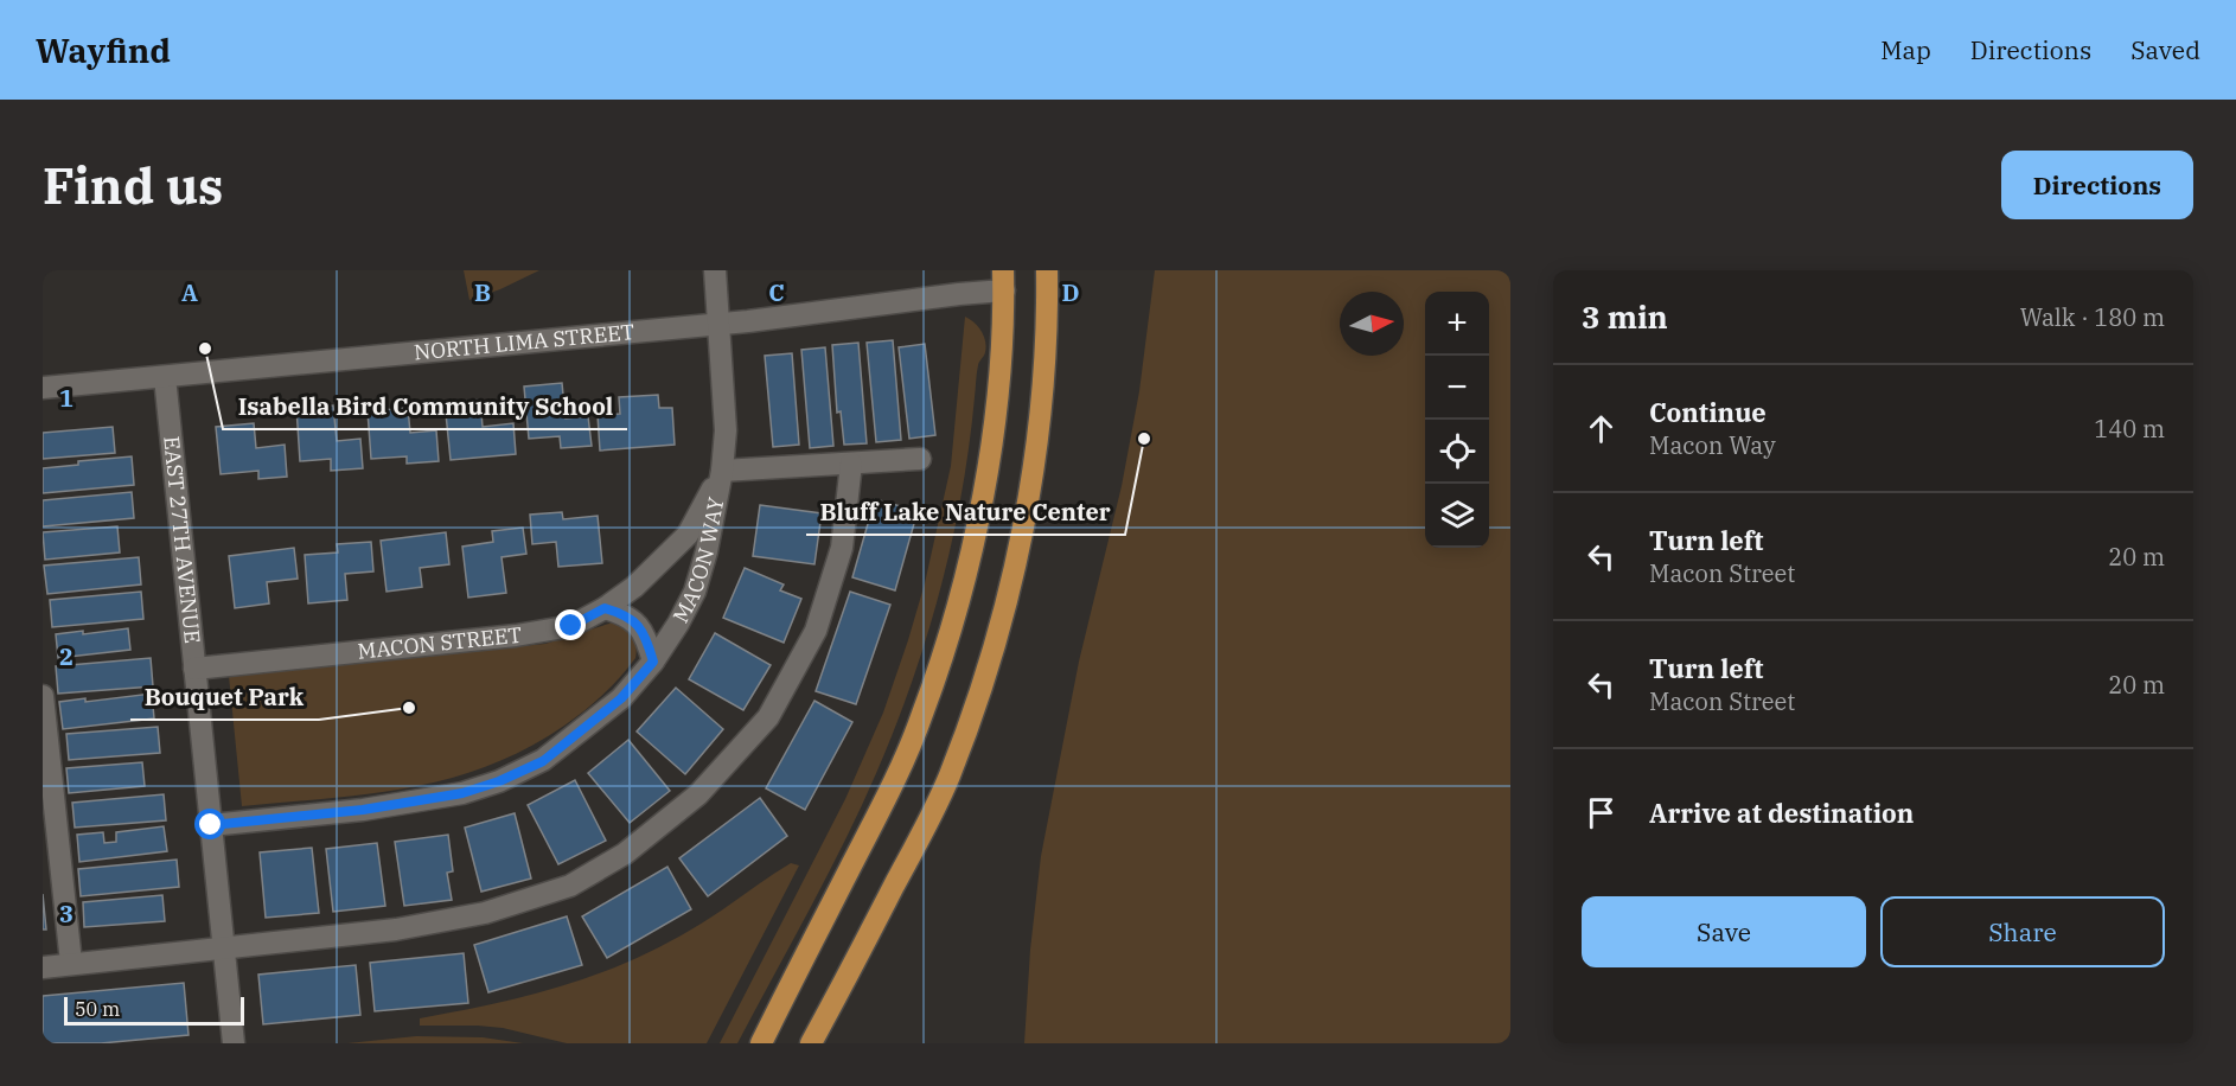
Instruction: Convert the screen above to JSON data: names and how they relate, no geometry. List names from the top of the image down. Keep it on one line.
{"streets":{"street":["NORTH LIMA STREET","EAST 27TH AVENUE","MACON WAY","MACON STREET"]},"crossings":[["NORTH LIMA STREET","EAST 27TH AVENUE"],["NORTH LIMA STREET","MACON WAY"],["EAST 27TH AVENUE","MACON WAY"],["EAST 27TH AVENUE","MACON STREET"],["MACON WAY","MACON STREET"]],"places":["Isabella Bird Community School","Bluff Lake Nature Center","Bouquet Park"],"scale_bar":"50 m","north":"right","page":{"header":"Wayfind","nav":["Map","Directions","Saved"],"buttons":["Directions",["Save","Share"]],"title":"Find us","heading":["3 min","Walk · 180 m"],"map_buttons":["+","−"],"list":[["Continue","Macon Way","140 m"],["Turn left","Macon Street","20 m"],["Turn left","Macon Street","20 m"],"Arrive at destination"],"scale":"50 m"},"grid":{"columns":["A","B","C","D"],"rows":["1","2","3"]}}
